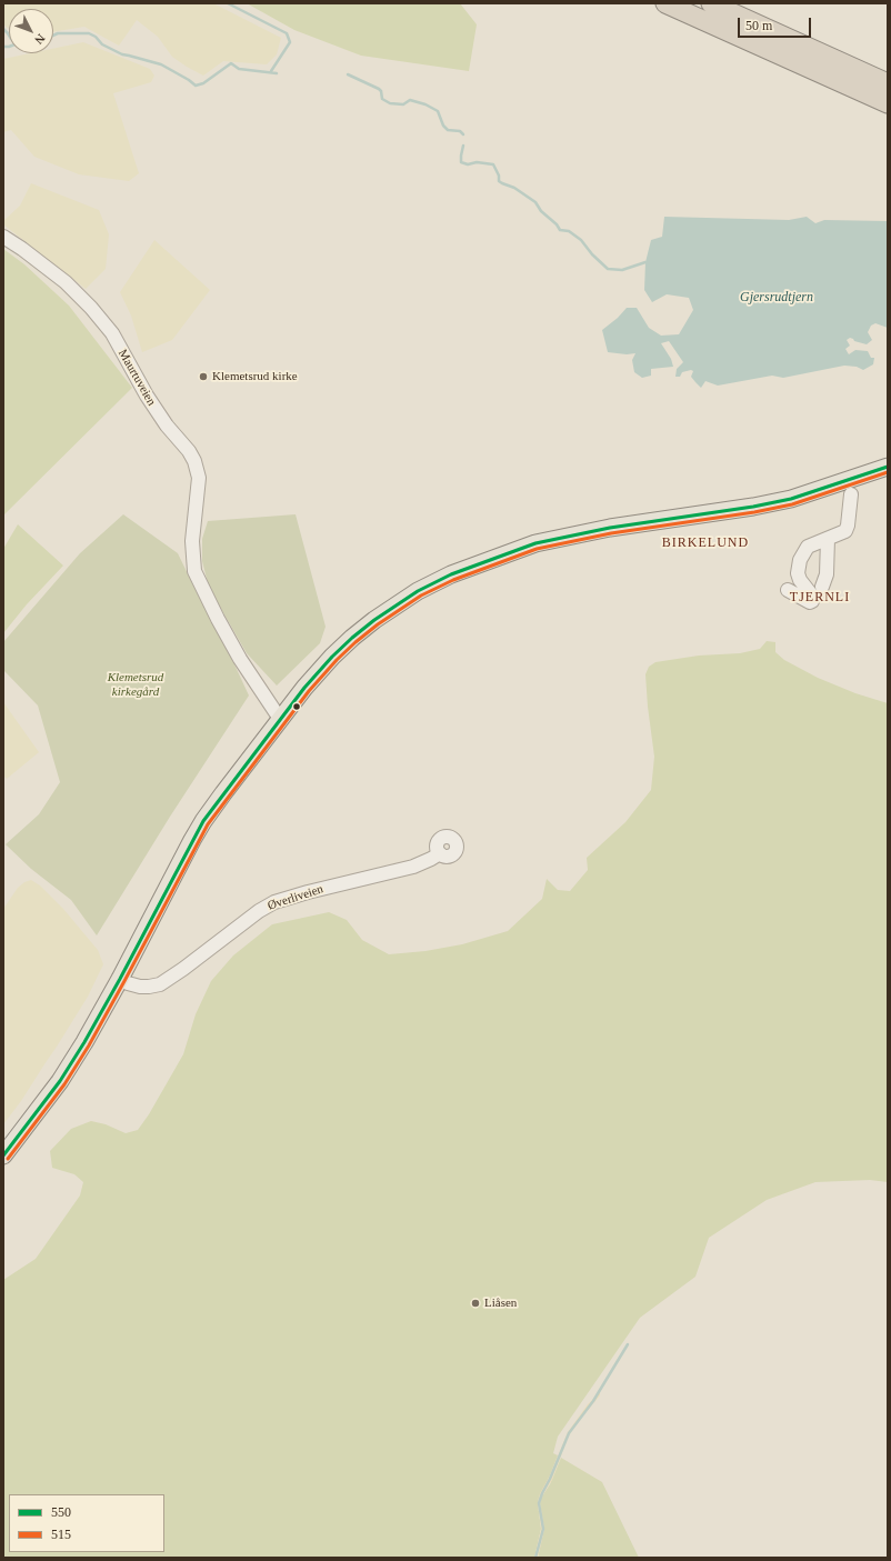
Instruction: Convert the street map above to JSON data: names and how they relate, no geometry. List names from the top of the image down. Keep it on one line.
{"streets":{"street":["Maurtuveien","Øverliveien"]},"districts":["BIRKELUND","TJERNLI"],"water":["Gjersrudtjern"],"parks":["Klemetsrud kirkegård"],"places":["Klemetsrud kirke","Liåsen"],"lines":["transit line 550","transit line 515"],"legend":["550","515"],"scale_bar":"50 m","north":"bottom right"}
